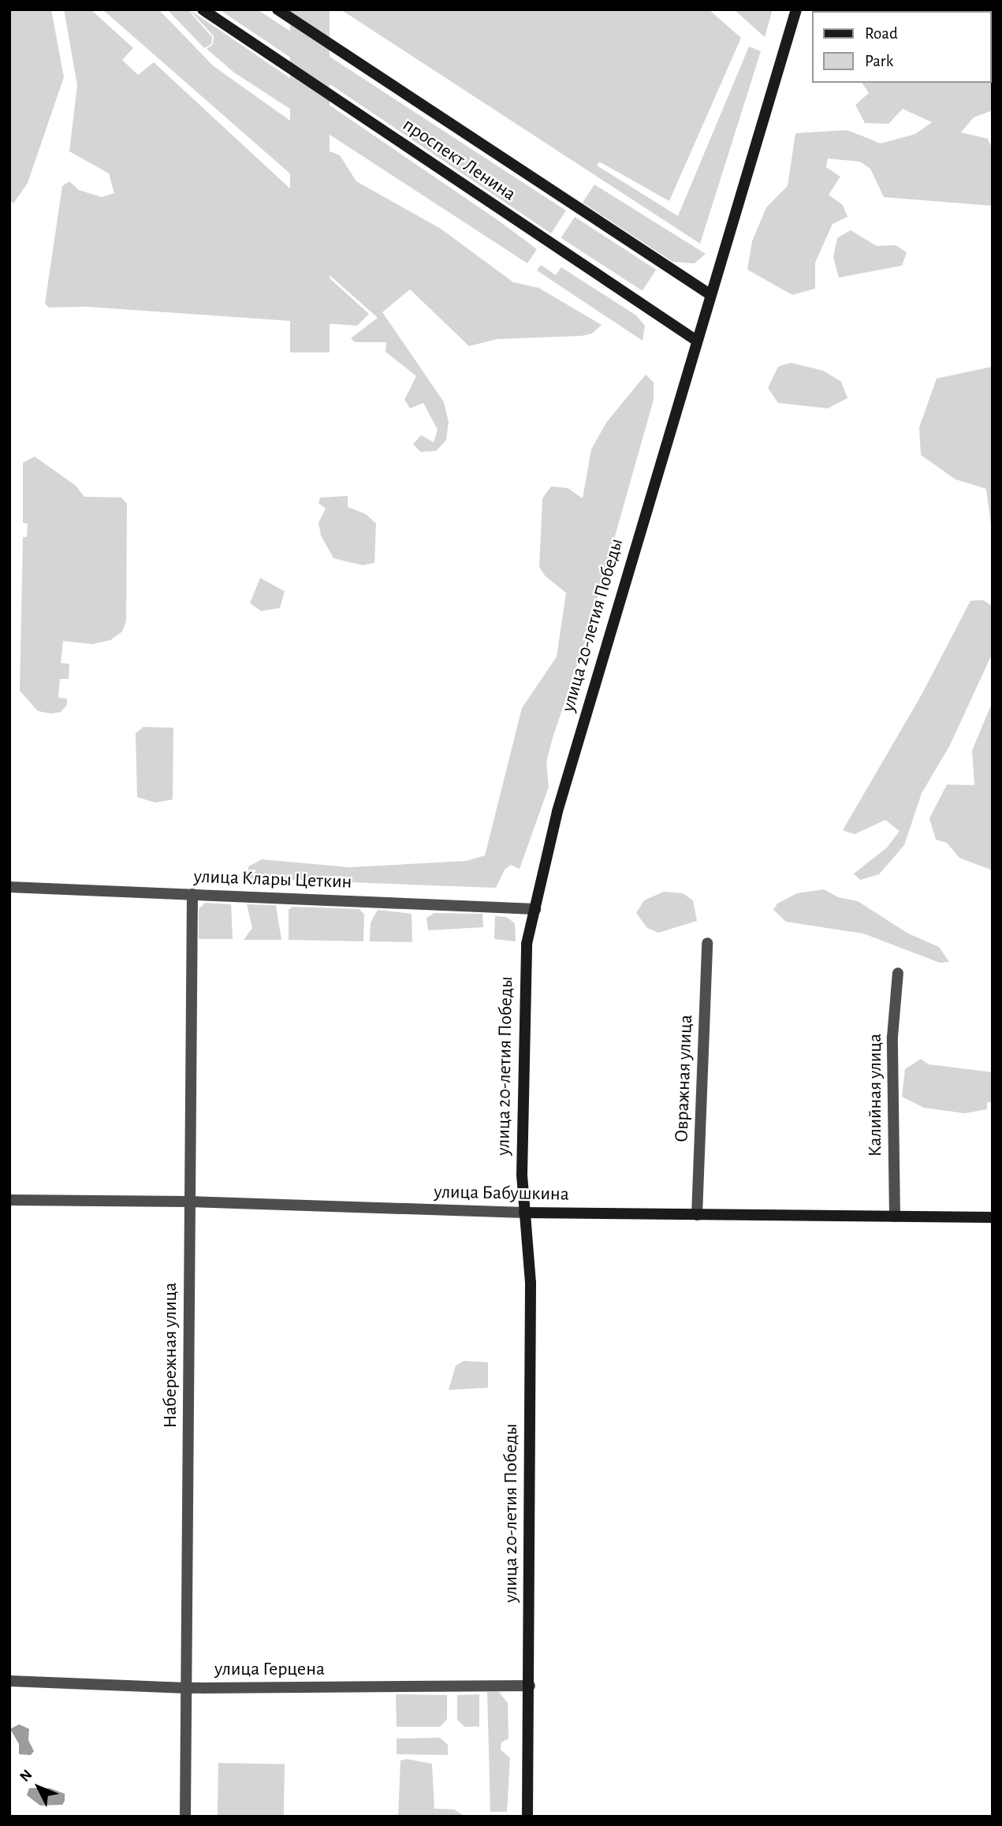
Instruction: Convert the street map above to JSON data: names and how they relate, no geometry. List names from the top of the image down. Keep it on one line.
{"streets":{"street":["проспект Ленина","улица 20-летия Победы","улица Клары Цеткин","Овражная улица","Калийная улица","улица Бабушкина","Набережная улица","улица Герцена"]},"crossings":[["проспект Ленина","улица 20-летия Победы"],["улица 20-летия Победы","улица Клары Цеткин"],["улица 20-летия Победы","улица Бабушкина"],["улица 20-летия Победы","улица Герцена"],["улица Клары Цеткин","Набережная улица"],["Овражная улица","улица Бабушкина"],["Калийная улица","улица Бабушкина"],["улица Бабушкина","Набережная улица"],["Набережная улица","улица Герцена"]],"legend":["Road","Park"],"north":"top left"}
